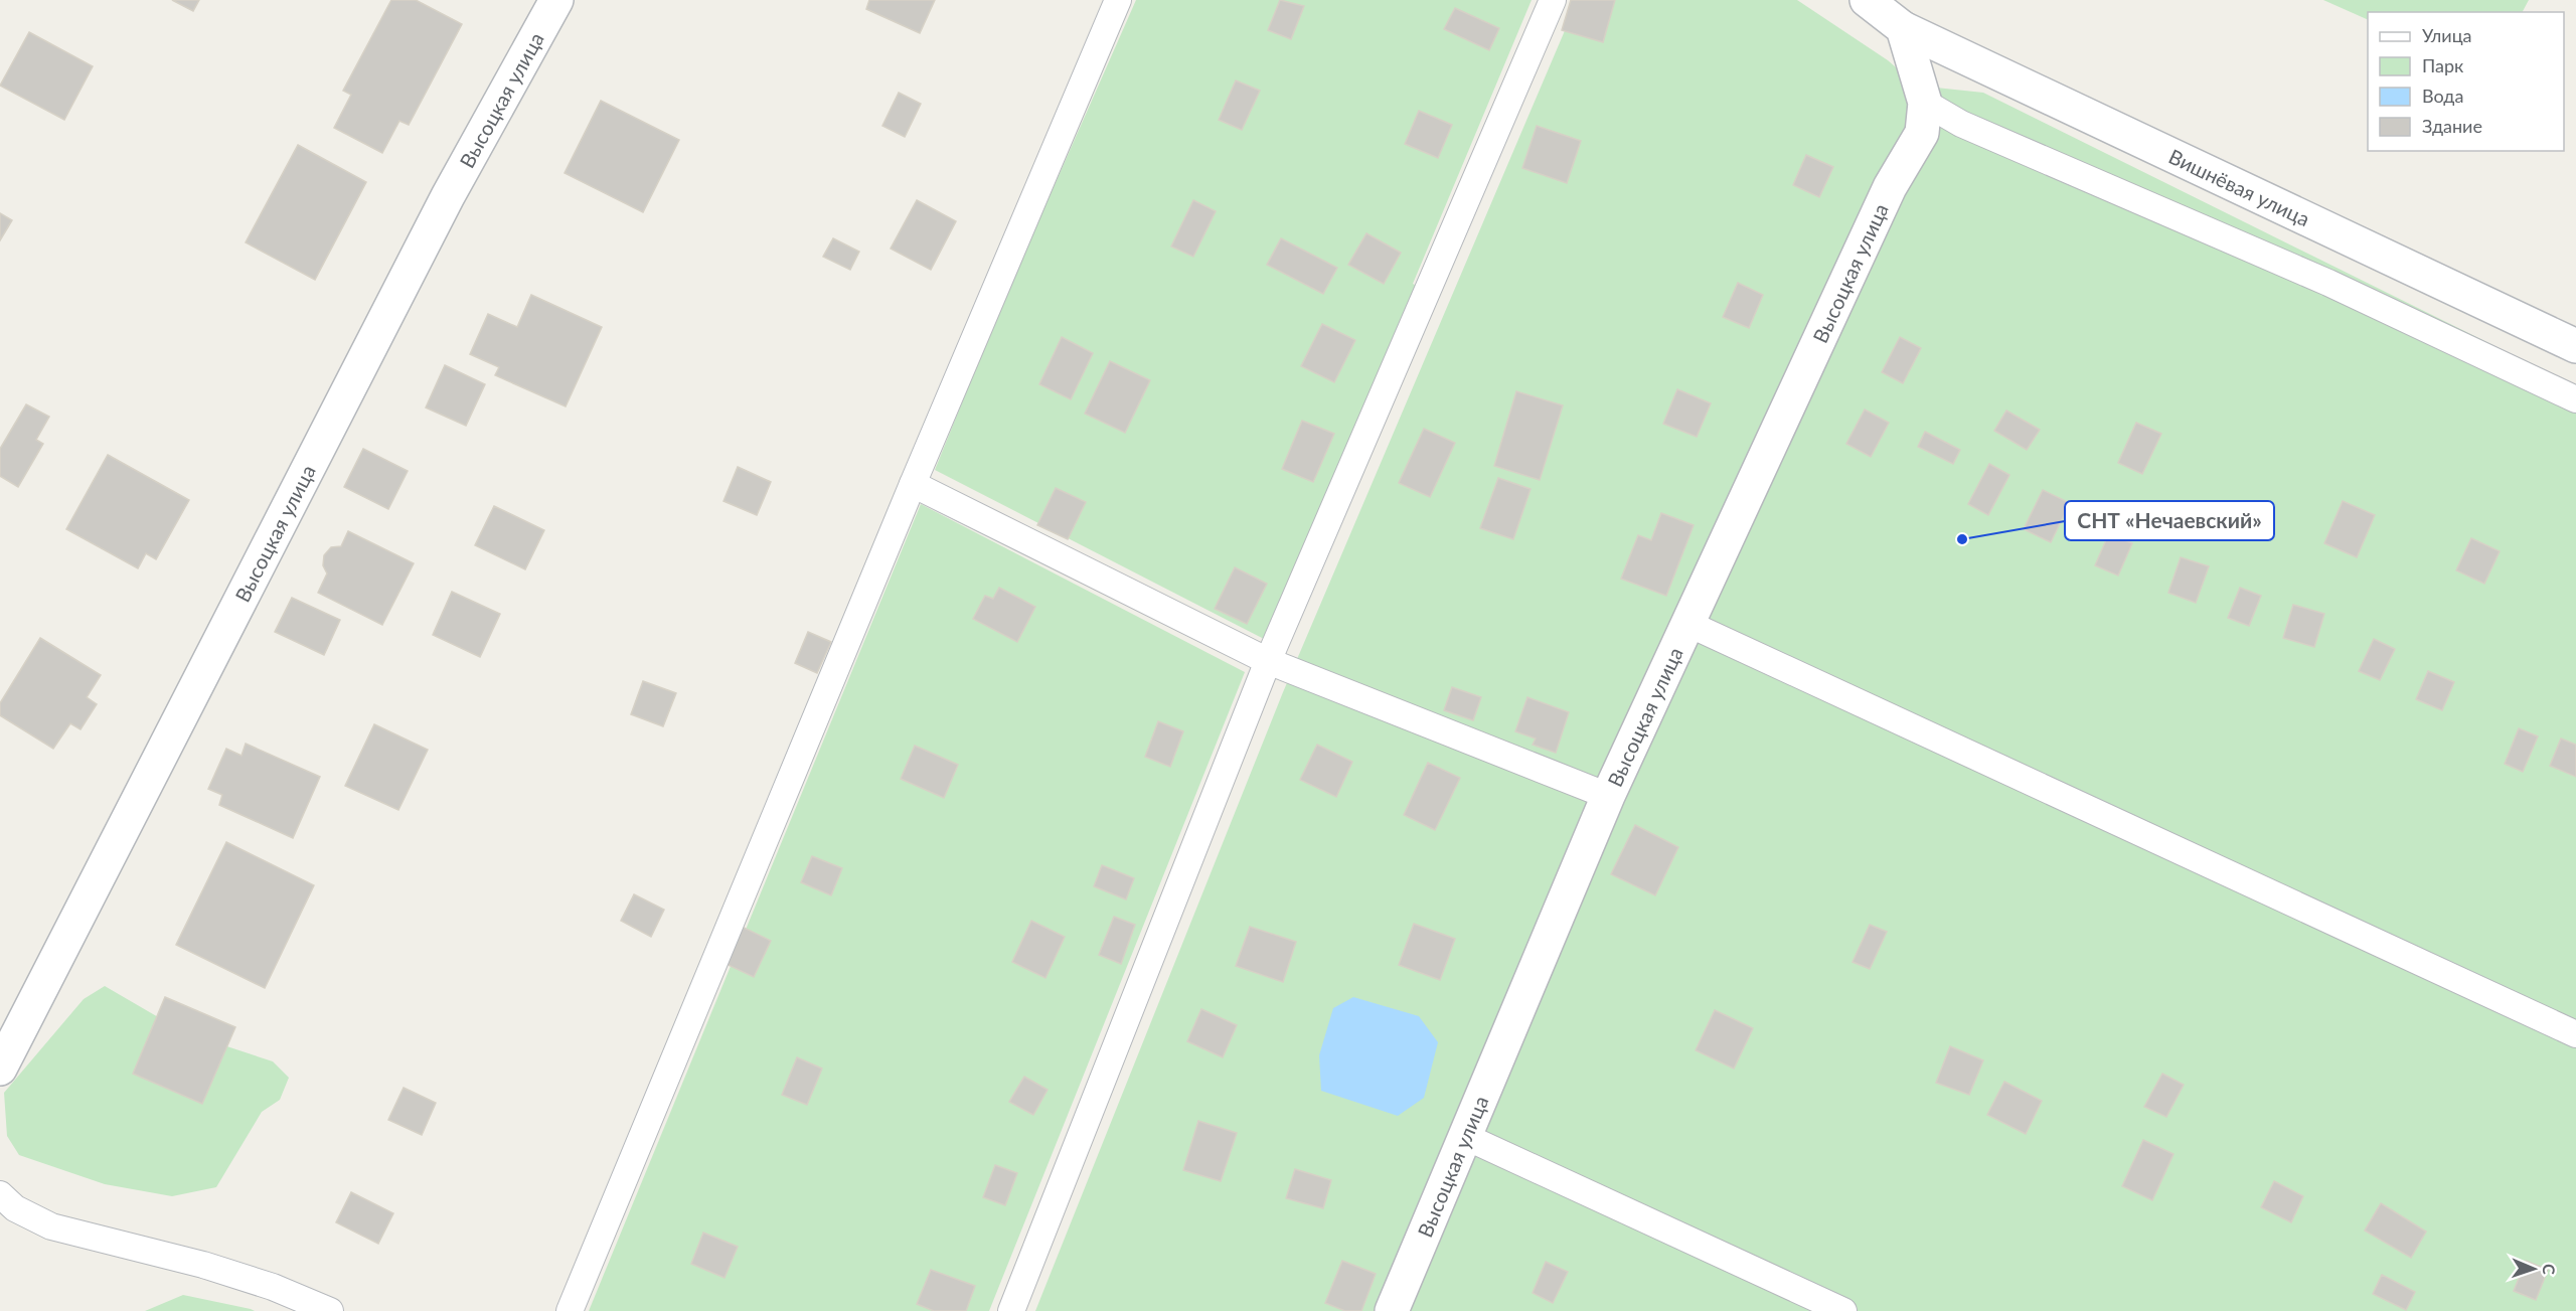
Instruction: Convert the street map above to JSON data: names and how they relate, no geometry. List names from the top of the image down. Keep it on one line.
{"streets":{"street":["Высоцкая улица","Вишнёвая улица"]},"places":["СНТ «Нечаевский»"],"legend":["Улица","Парк","Вода","Здание"],"north":"right"}
